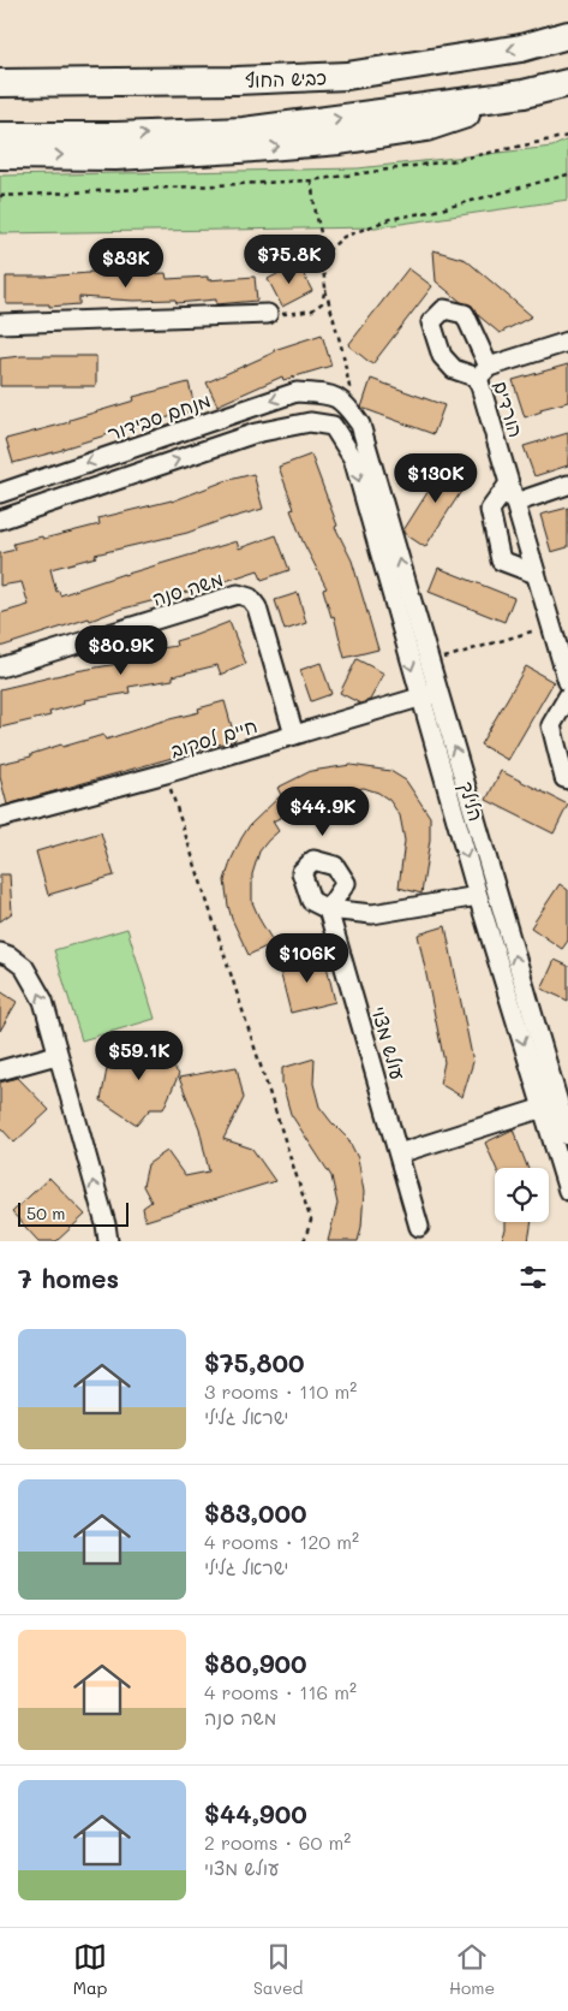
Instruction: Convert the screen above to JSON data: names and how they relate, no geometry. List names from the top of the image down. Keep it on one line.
{"streets":{"highway":["כביש החוף"],"street":["הורדים","מנחם סבידור","משה סנה","חיים לסקוב","הלילך","עולש מצוי"]},"crossings":[["מנחם סבידור","הלילך"],["משה סנה","חיים לסקוב"],["חיים לסקוב","הלילך"],["הלילך","עולש מצוי"]],"scale_bar":"50 m","page":{"price":["$75.8K","$83K","$130K","$80.9K","$44.9K","$106K","$59.1K"],"scale":"50 m","heading":"7 homes","list":[{"name":"$75,800","note":"3 rooms · 110 m² · ישראל גלילי"},{"name":"$83,000","note":"4 rooms · 120 m² · ישראל גלילי"},{"name":"$80,900","note":"4 rooms · 116 m² · משה סנה"},{"name":"$44,900","note":"2 rooms · 60 m² · עולש מצוי"}],"tabs":["Map","Saved","Home"]}}
